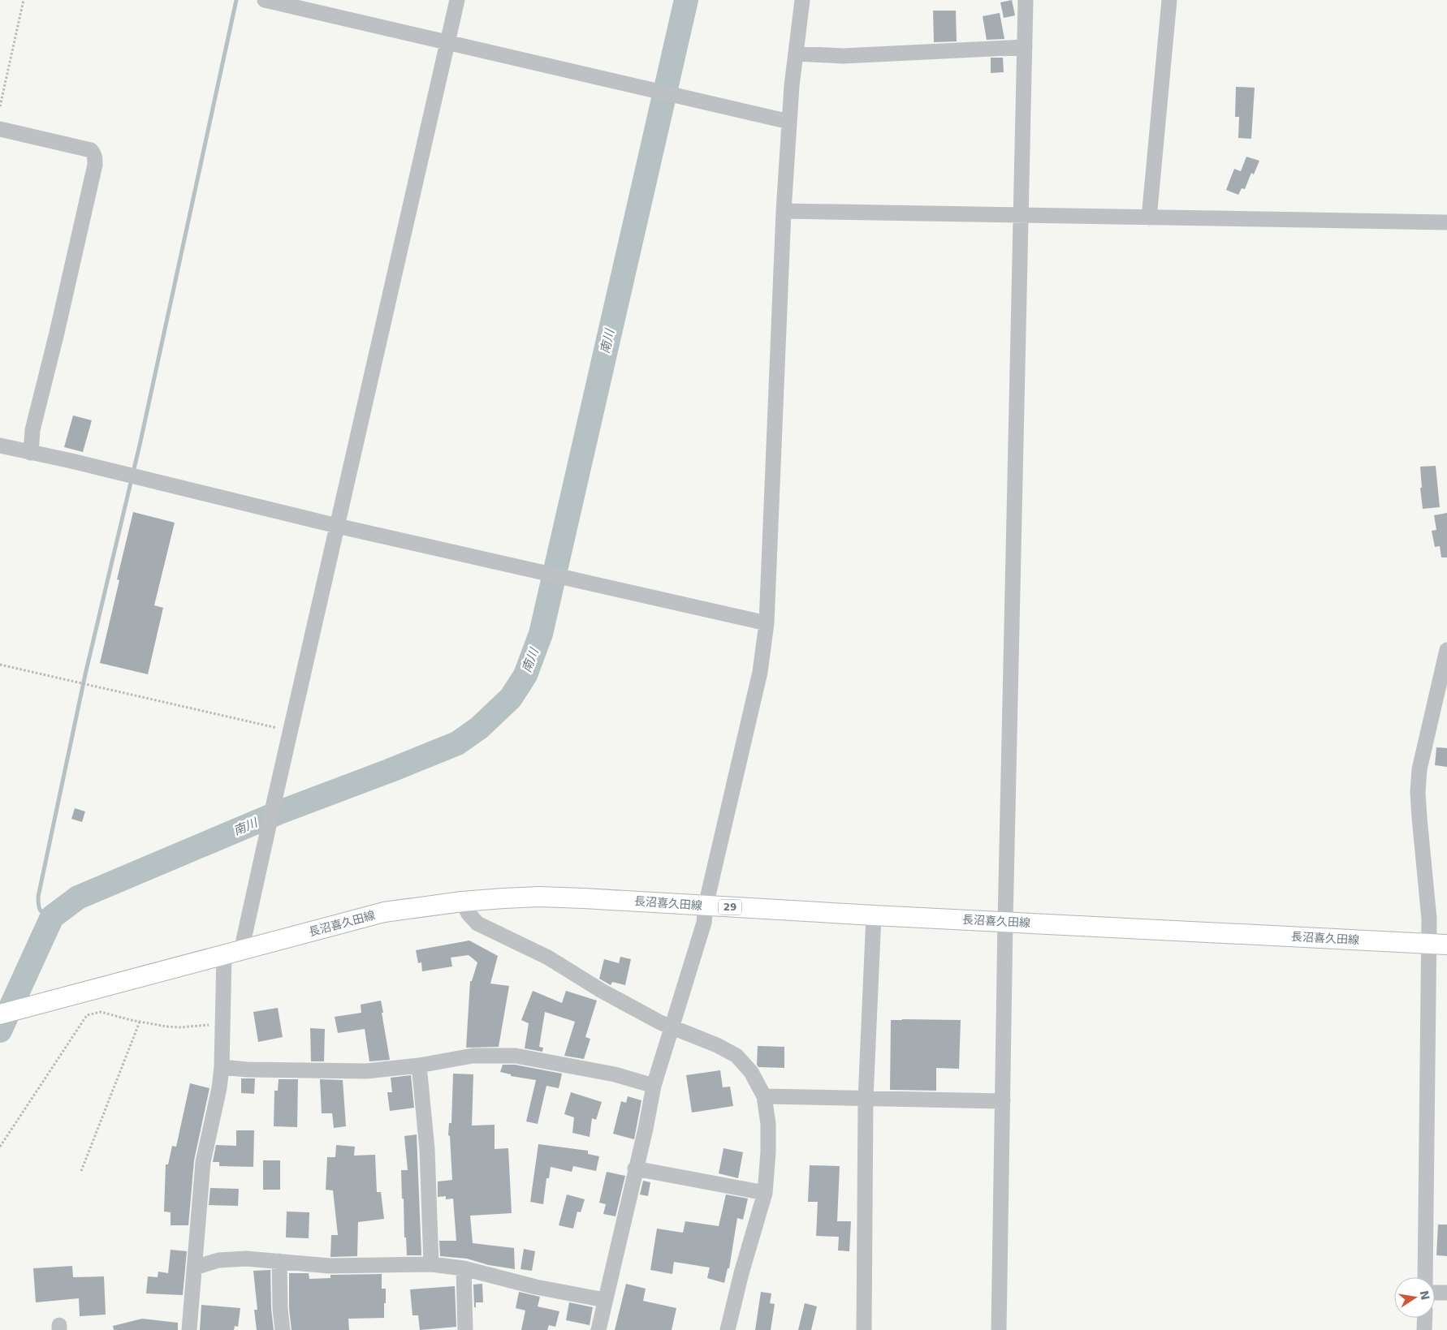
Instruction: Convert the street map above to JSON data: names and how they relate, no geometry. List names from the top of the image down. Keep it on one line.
{"streets":{"main road":["長沼喜久田線","29"]},"water":["南川"],"north":"right"}
